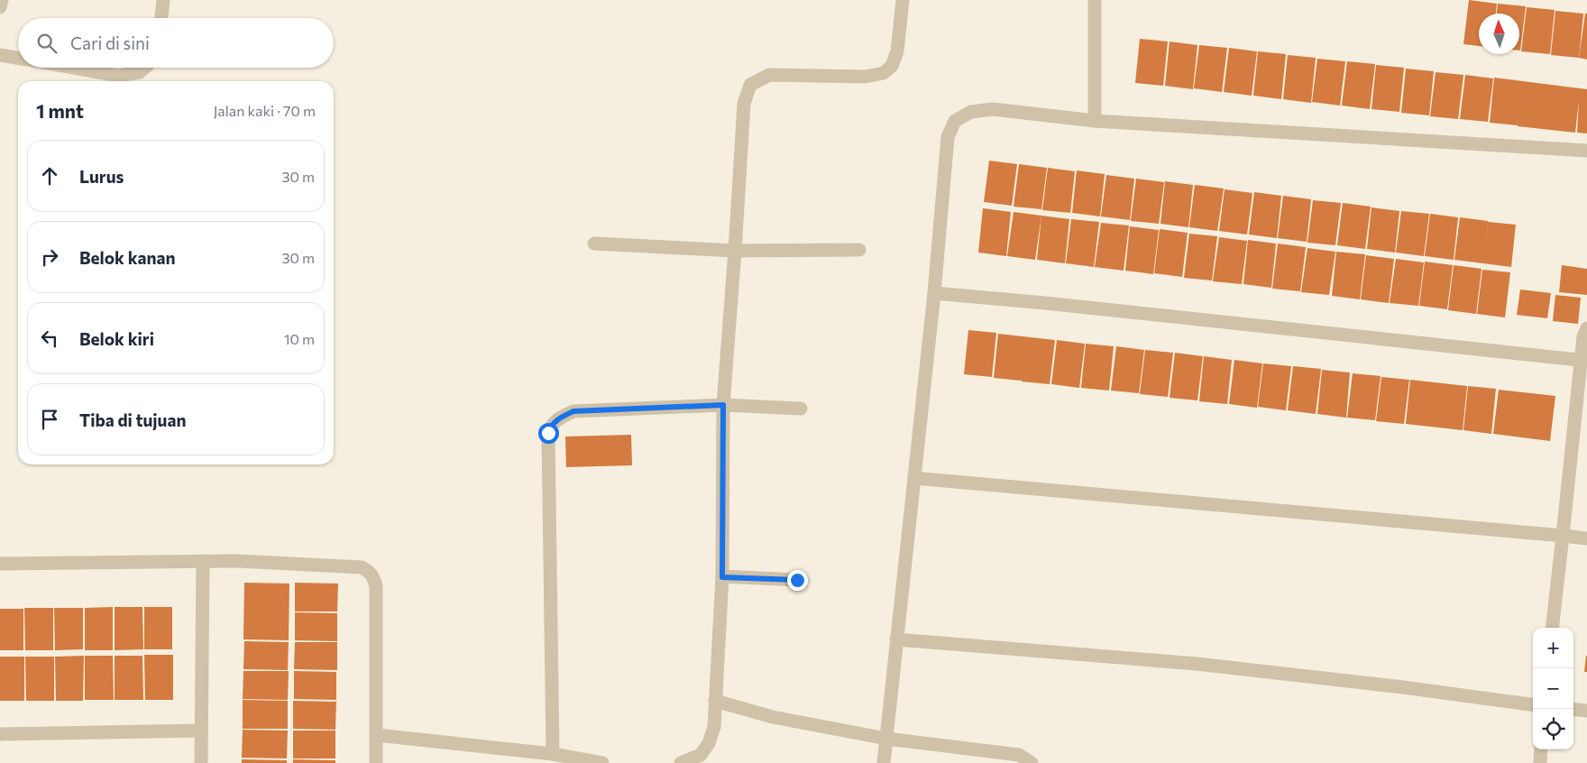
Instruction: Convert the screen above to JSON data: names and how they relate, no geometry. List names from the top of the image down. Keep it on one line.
{"north":"top","page":{"search":"Cari di sini","heading":["1 mnt","Jalan kaki · 70 m"],"list":[["Lurus","30 m"],["Belok kanan","30 m"],["Belok kiri","10 m"],"Tiba di tujuan"],"map_buttons":["+","−"]}}
